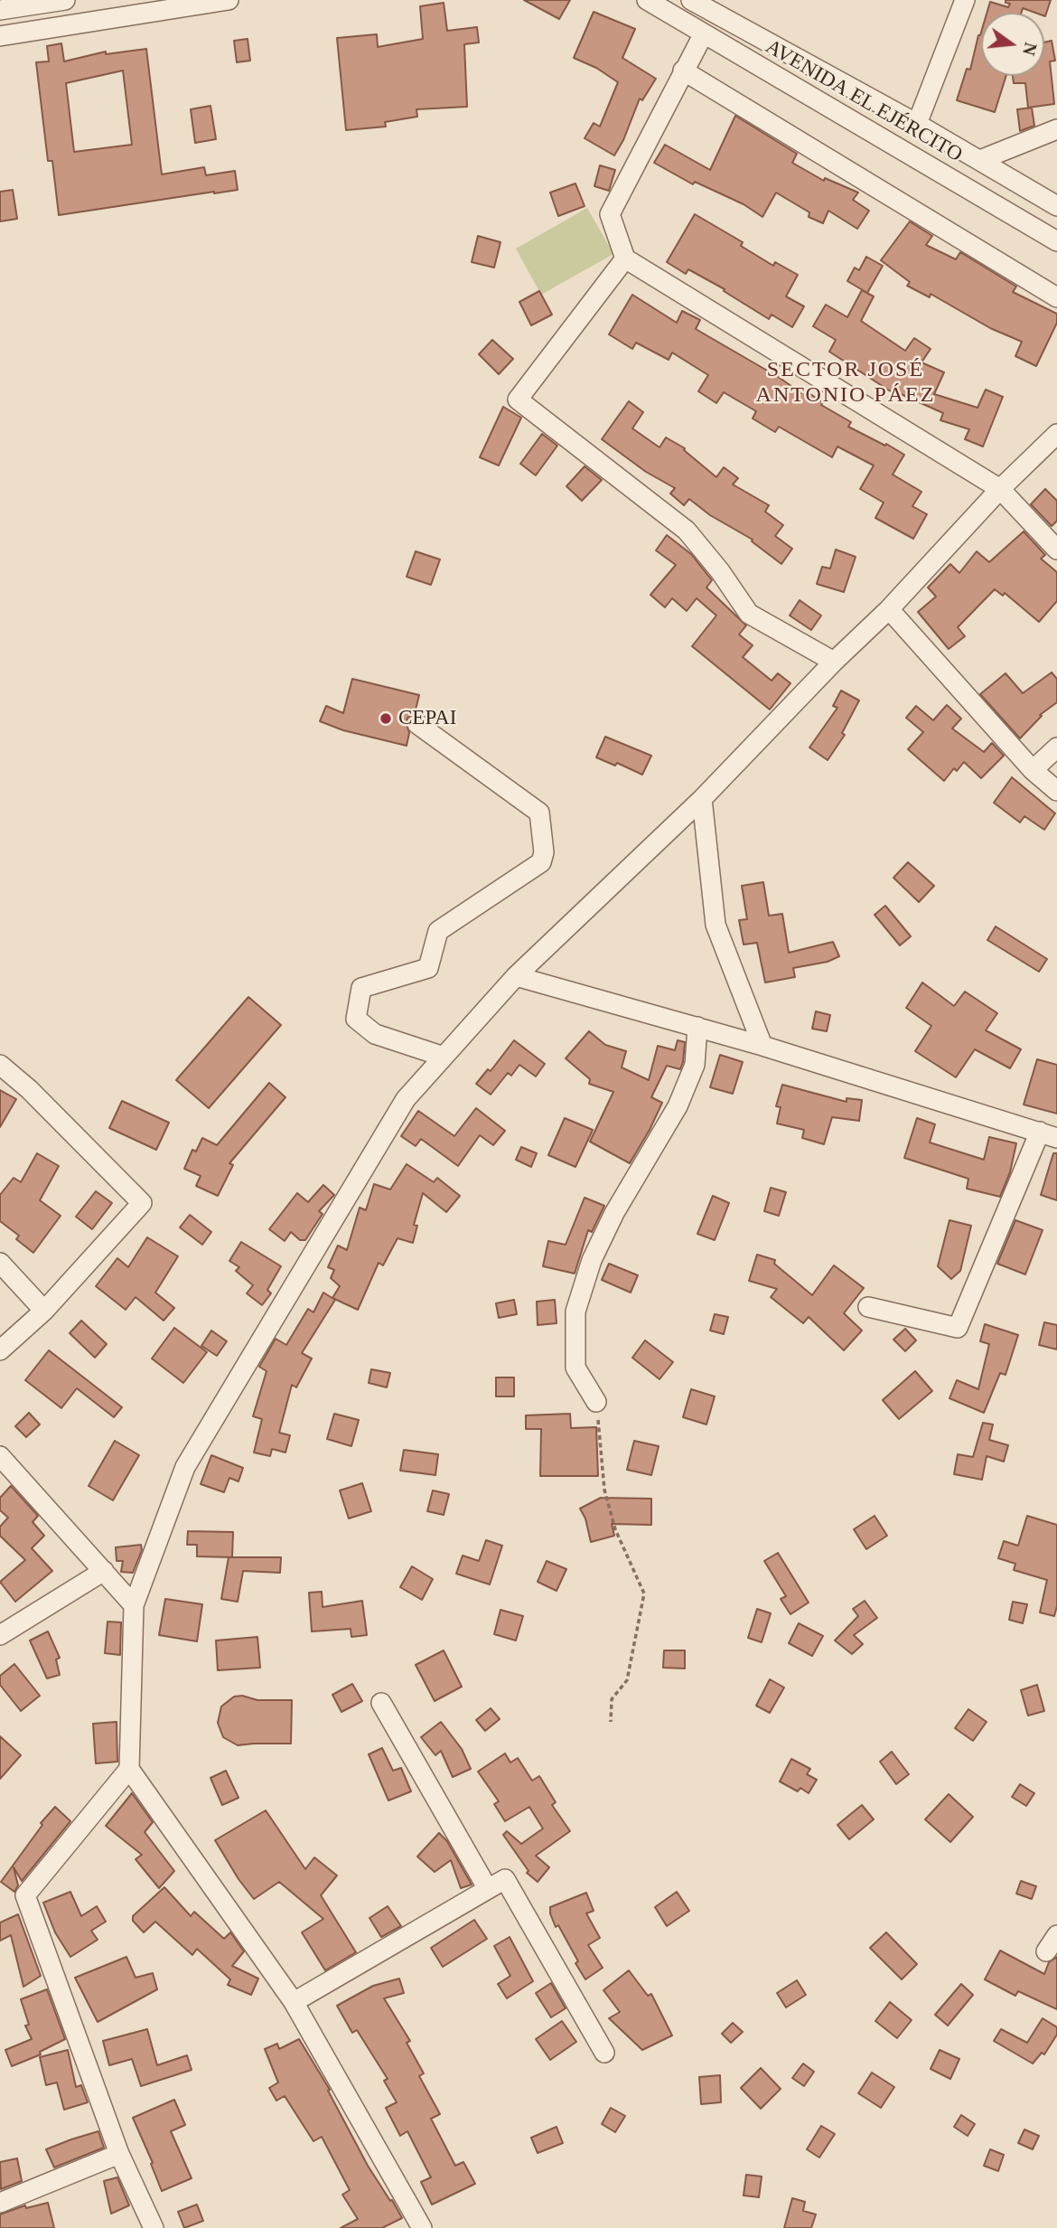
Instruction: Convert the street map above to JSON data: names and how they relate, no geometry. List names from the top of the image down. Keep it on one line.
{"streets":{"street":["AVENIDA EL EJÉRCITO"]},"districts":["SECTOR JOSÉ ANTONIO PÁEZ"],"places":["CEPAI"],"north":"right"}
